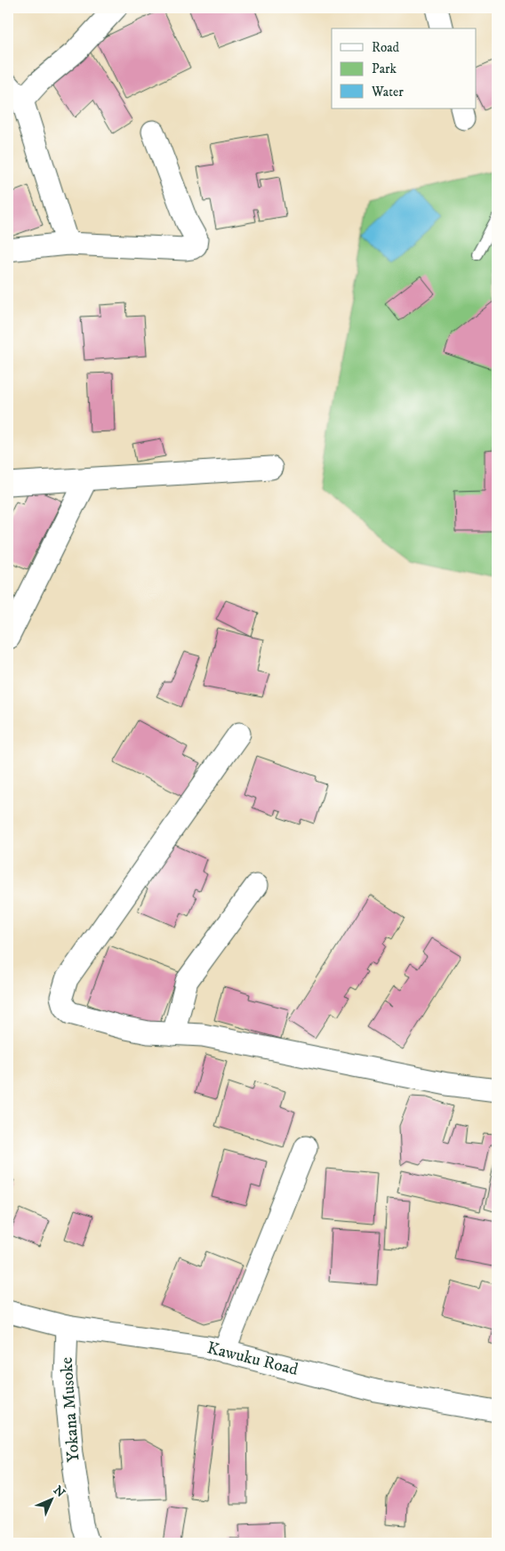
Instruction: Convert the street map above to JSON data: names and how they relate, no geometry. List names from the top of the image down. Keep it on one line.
{"streets":{"street":["Kawuku Road","Yokana Musoke"]},"crossings":[["Kawuku Road","Yokana Musoke"]],"legend":["Road","Park","Water"],"north":"top right"}
